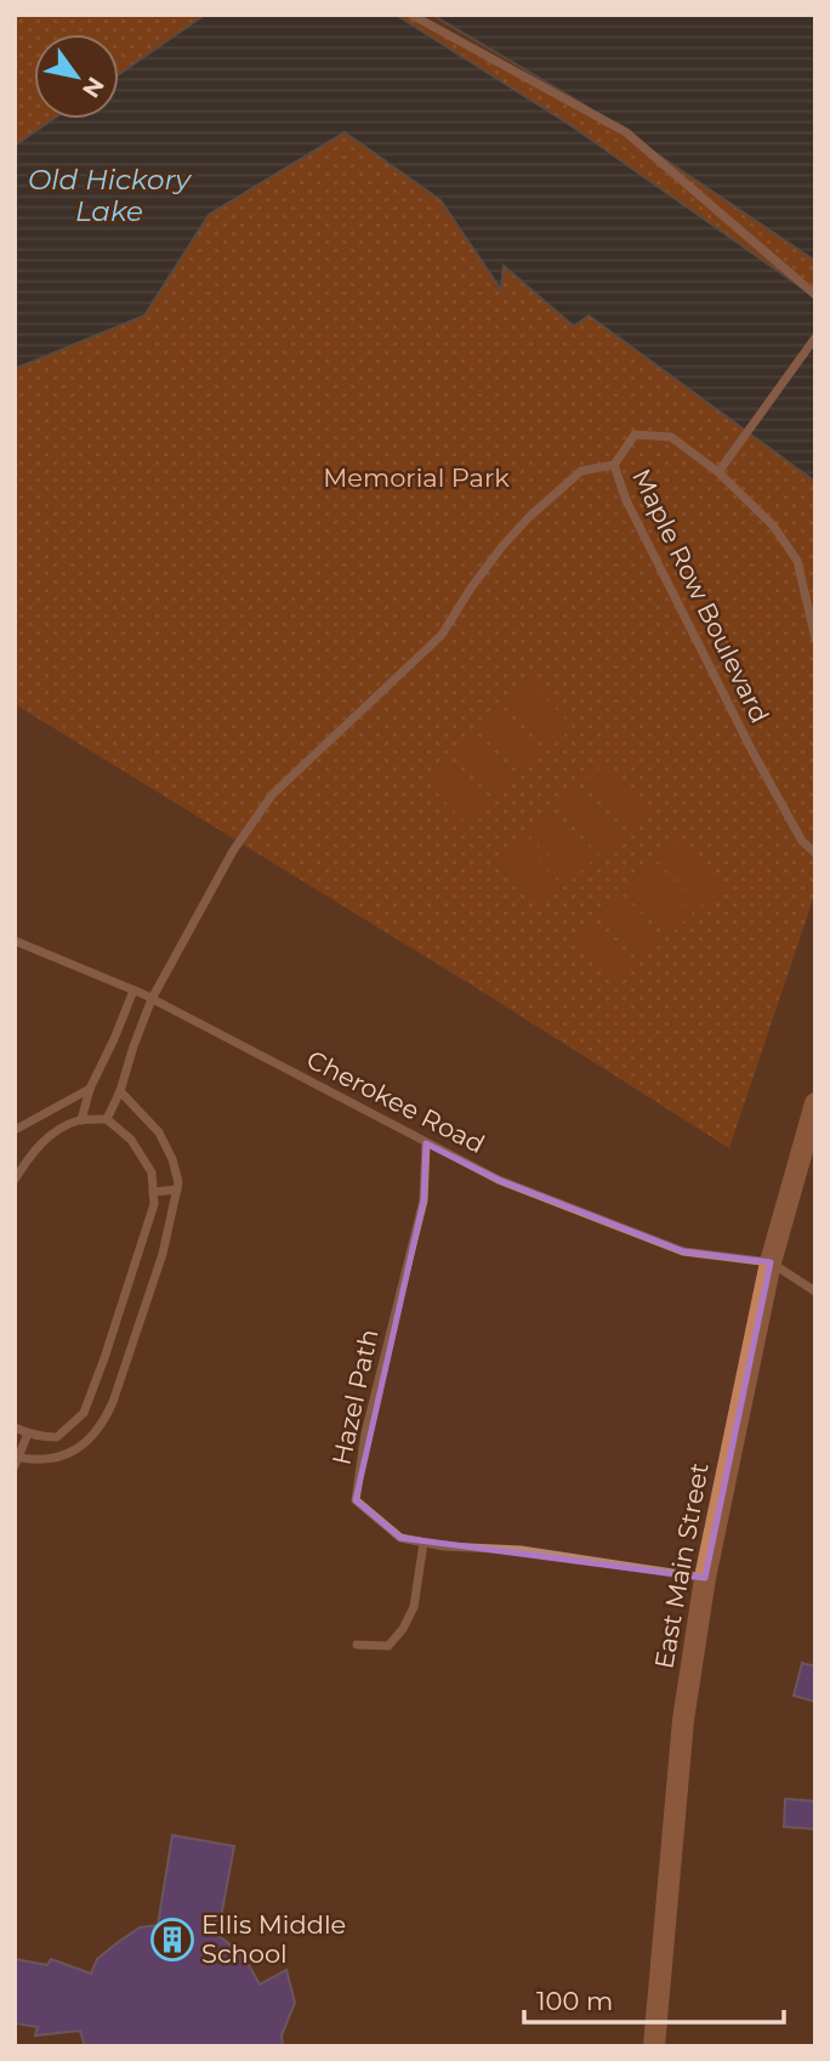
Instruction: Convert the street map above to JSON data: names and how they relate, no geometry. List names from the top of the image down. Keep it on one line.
{"streets":{"main road":["East Main Street"],"street":["Maple Row Boulevard","Cherokee Road","Hazel Path"]},"crossings":[["Cherokee Road","Hazel Path"],["Cherokee Road","East Main Street"],["Hazel Path","East Main Street"]],"water":["Old Hickory Lake"],"parks":["Memorial Park"],"places":{"building":["Ellis Middle School"]},"scale_bar":"100 m","north":"bottom right"}
